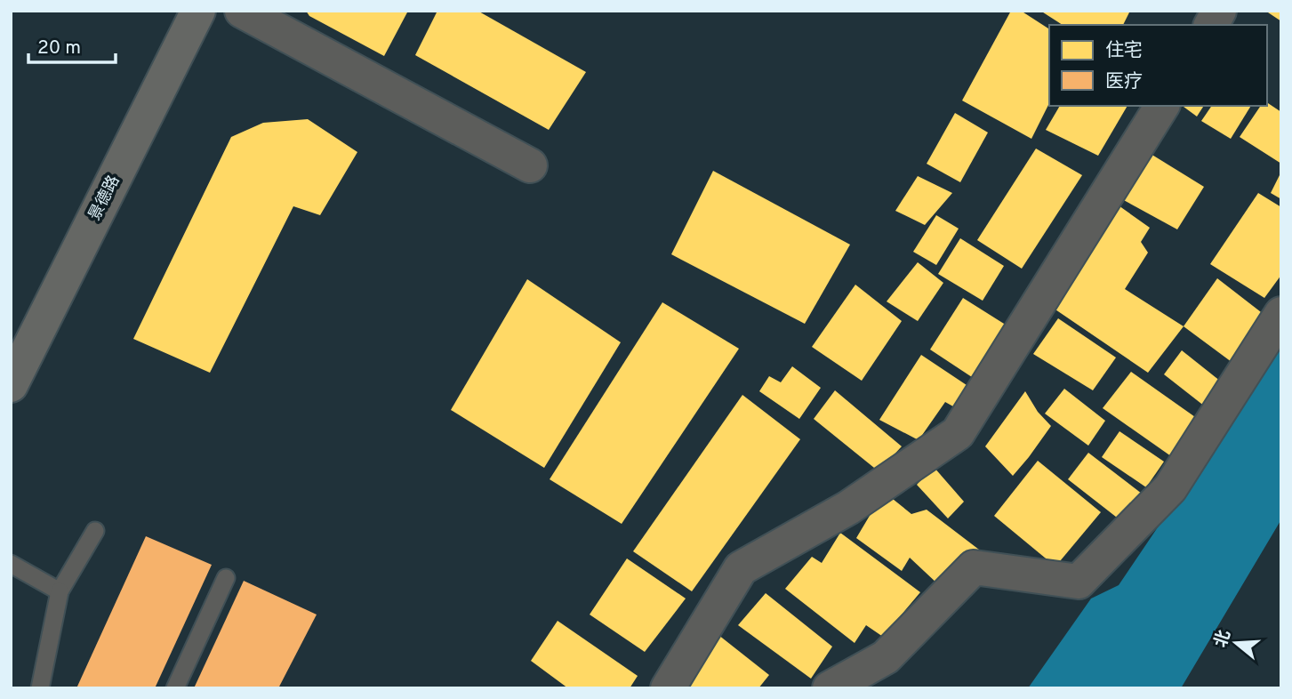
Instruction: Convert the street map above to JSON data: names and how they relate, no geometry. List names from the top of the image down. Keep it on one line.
{"streets":{"main road":["景德路"]},"legend":["住宅","医疗"],"scale_bar":"20 m","north":"left"}
